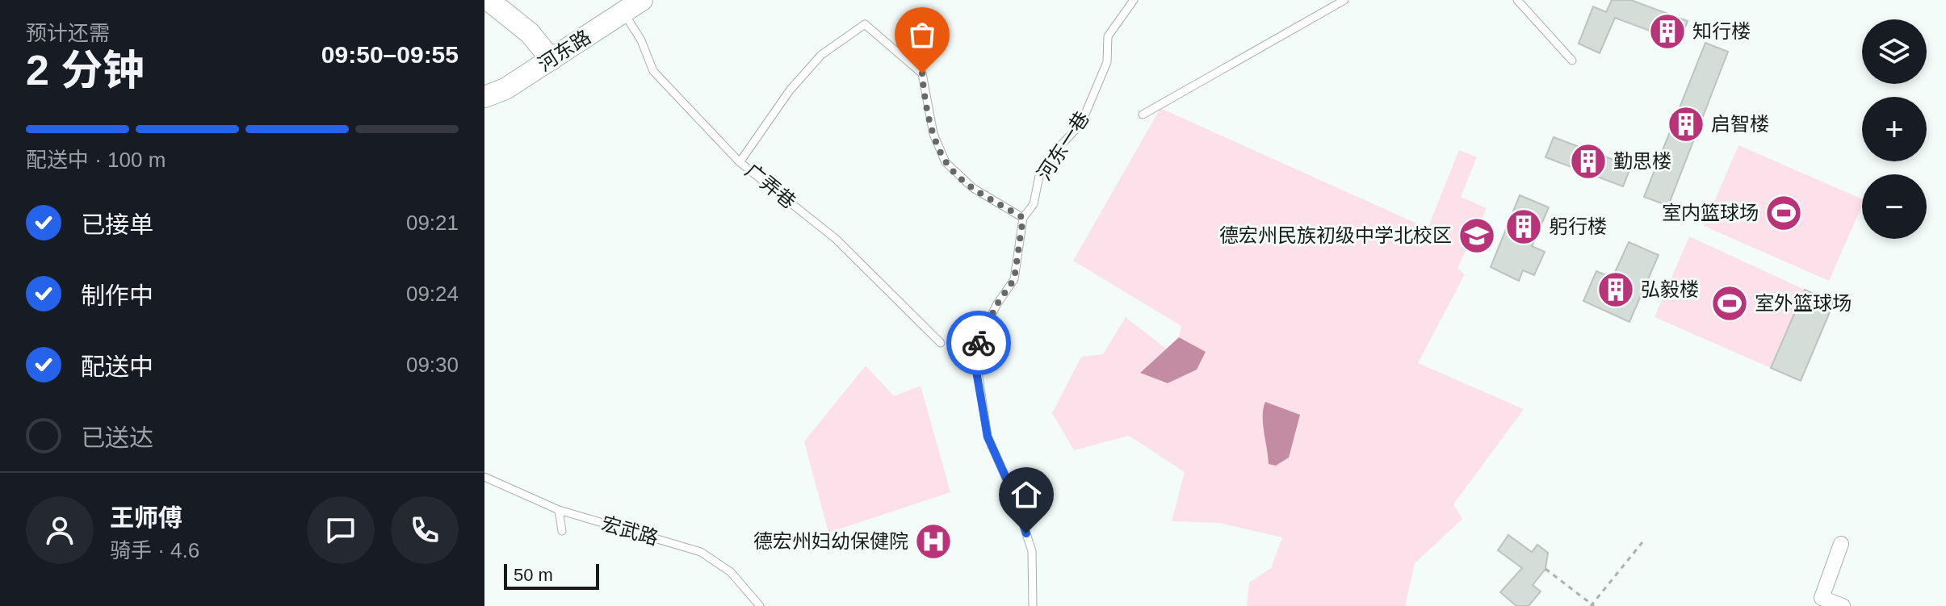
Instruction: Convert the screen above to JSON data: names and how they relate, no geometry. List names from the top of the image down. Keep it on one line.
{"streets":{"main road":["河东路"],"lane":["河东一巷","广弄巷","宏武路"]},"crossings":[["河东路","广弄巷"]],"places":{"building":["知行楼","启智楼","勤思楼","躬行楼","弘毅楼"],"sports":["室内篮球场","室外篮球场"],"school or university":["德宏州民族初级中学北校区"],"hospital":["德宏州妇幼保健院"]},"scale_bar":"50 m","page":{"heading":["2 分钟","预计还需","09:50–09:55"],"panel":["王师傅","骑手 · 4.6"],"map_buttons":["+","−"],"bar":"配送中 · 100 m","list":[["已接单","09:21"],["制作中","09:24"],["配送中","09:30"],"已送达"],"scale":"50 m"}}
